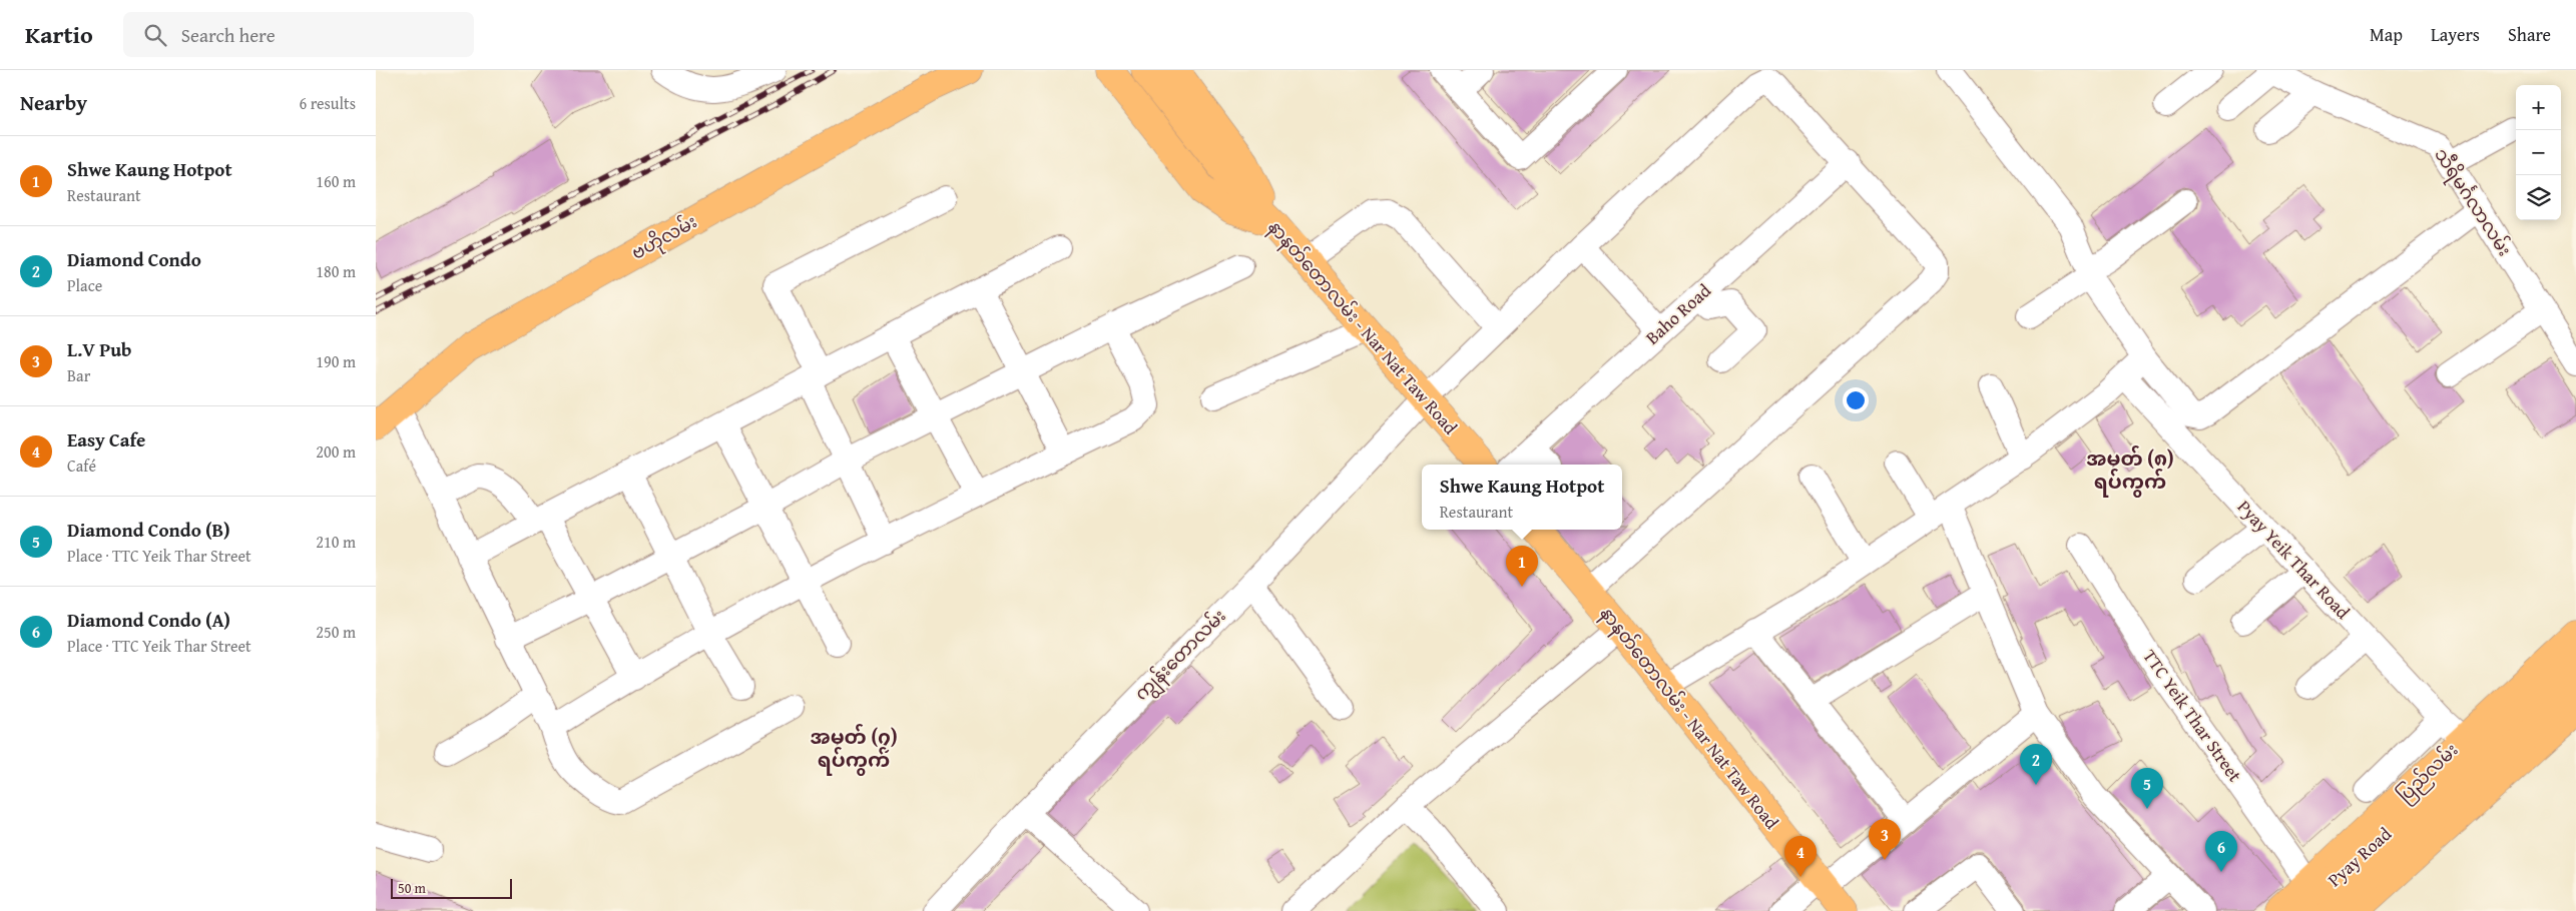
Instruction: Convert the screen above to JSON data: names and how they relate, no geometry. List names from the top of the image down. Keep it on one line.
{"streets":{"main road":["ဗဟိုလမ်း","နာနတ်တောလမ်း - Nar Nat Taw Road","ပြည်လမ်း","Pyay Road"],"street":["သီရိမင်္ဂလာလမ်း","Baho Road","Pyay Yeik Thar Road","ကျွန်းတောလမ်း","TTC Yeik Thar Street"]},"crossings":[["Baho Road","ကျွန်းတောလမ်း"],["နာနတ်တောလမ်း - Nar Nat Taw Road","ကျွန်းတောလမ်း"],["Pyay Yeik Thar Road","ပြည်လမ်း"],["TTC Yeik Thar Street","ပြည်လမ်း"]],"districts":["အမှတ် (၈) ရပ်ကွက်","အမှတ် (၇) ရပ်ကွက်"],"scale_bar":"50 m","page":{"header":"Kartio","search":"Search here","nav":["Map","Layers","Share"],"heading":["Nearby","6 results"],"map_buttons":["+","−"],"list":[{"mark":"1","name":"Shwe Kaung Hotpot","note":"Restaurant","value":"160 m"},{"mark":"2","name":"Diamond Condo","note":"Place","value":"180 m"},{"mark":"3","name":"L.V Pub","note":"Bar","value":"190 m"},{"mark":"4","name":"Easy Cafe","note":"Café","value":"200 m"},{"mark":"5","name":"Diamond Condo (B)","note":"Place · TTC Yeik Thar Street","value":"210 m"},{"mark":"6","name":"Diamond Condo (A)","note":"Place · TTC Yeik Thar Street","value":"250 m"}],"popup":["Shwe Kaung Hotpot","Restaurant"],"pins":["1","2","5","3","6","4"],"scale":"50 m"}}
